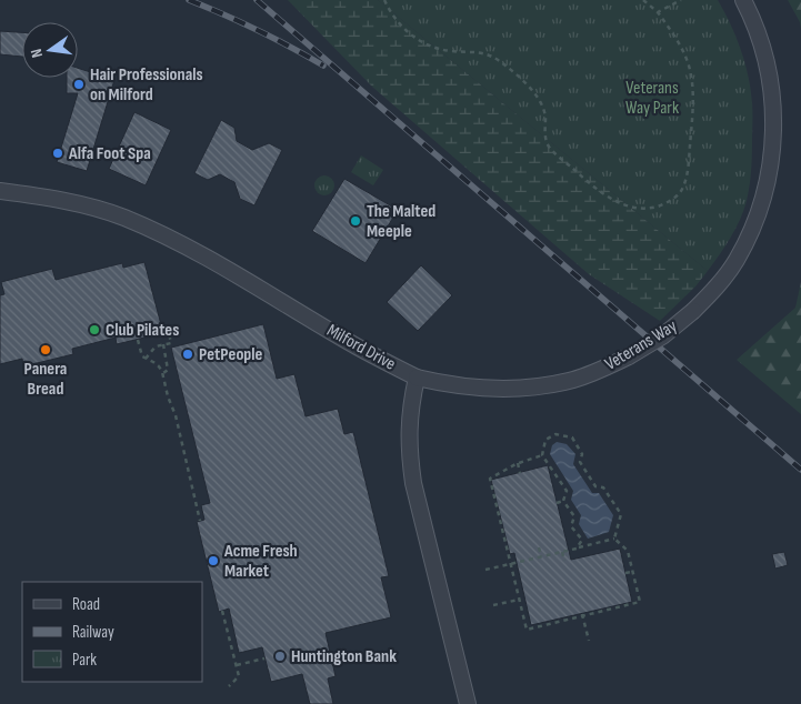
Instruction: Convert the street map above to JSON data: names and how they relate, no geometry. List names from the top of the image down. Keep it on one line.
{"streets":{"street":["Veterans Way","Milford Drive"]},"crossings":[["Veterans Way","Milford Drive"]],"parks":["Veterans Way Park"],"places":["Hair Professionals on Milford","Alfa Foot Spa","The Malted Meeple","Club Pilates","Panera Bread","PetPeople","Acme Fresh Market","Huntington Bank"],"legend":["Road","Railway","Park"],"north":"left"}
